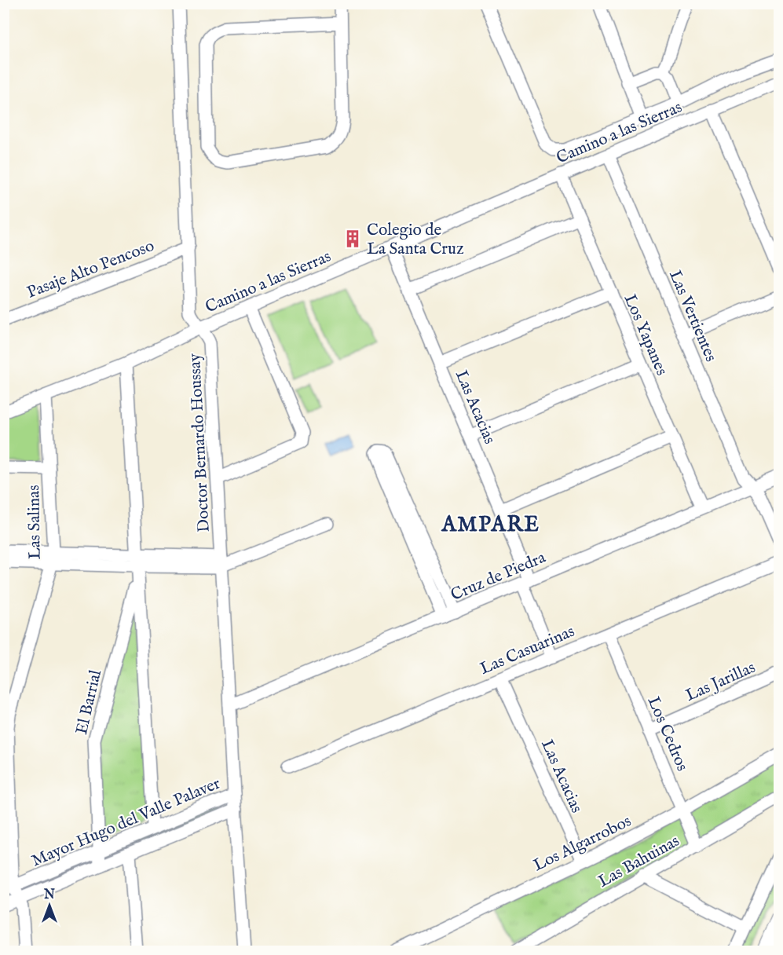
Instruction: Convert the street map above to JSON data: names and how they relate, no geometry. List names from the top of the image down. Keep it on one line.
{"streets":{"street":["Camino a las Sierras","Pasaje Alto Pencoso","Las Vertientes","Los Yapanes","Las Acacias","Doctor Bernardo Houssay","Las Salinas","Cruz de Piedra","Las Casuarinas","Las Jarillas","El Barrial","Los Cedros","Mayor Hugo del Valle Palaver","Los Algarrobos","Las Bahuinas"]},"crossings":[["Camino a las Sierras","Las Vertientes"],["Camino a las Sierras","Los Yapanes"],["Camino a las Sierras","Las Acacias"],["Camino a las Sierras","Doctor Bernardo Houssay"],["Camino a las Sierras","Las Salinas"],["Camino a las Sierras","El Barrial"],["Pasaje Alto Pencoso","Doctor Bernardo Houssay"],["Las Vertientes","Cruz de Piedra"],["Los Yapanes","Cruz de Piedra"],["Las Acacias","Cruz de Piedra"],["Las Acacias","Las Casuarinas"],["Las Acacias","Los Algarrobos"],["Doctor Bernardo Houssay","Cruz de Piedra"],["Doctor Bernardo Houssay","Mayor Hugo del Valle Palaver"],["Las Salinas","Mayor Hugo del Valle Palaver"],["Las Casuarinas","Los Cedros"],["Las Jarillas","Los Cedros"],["El Barrial","Mayor Hugo del Valle Palaver"],["Los Cedros","Los Algarrobos"],["Los Cedros","Las Bahuinas"]],"districts":["AMPARE"],"places":{"building":["Colegio de La Santa Cruz"]},"north":"top"}
